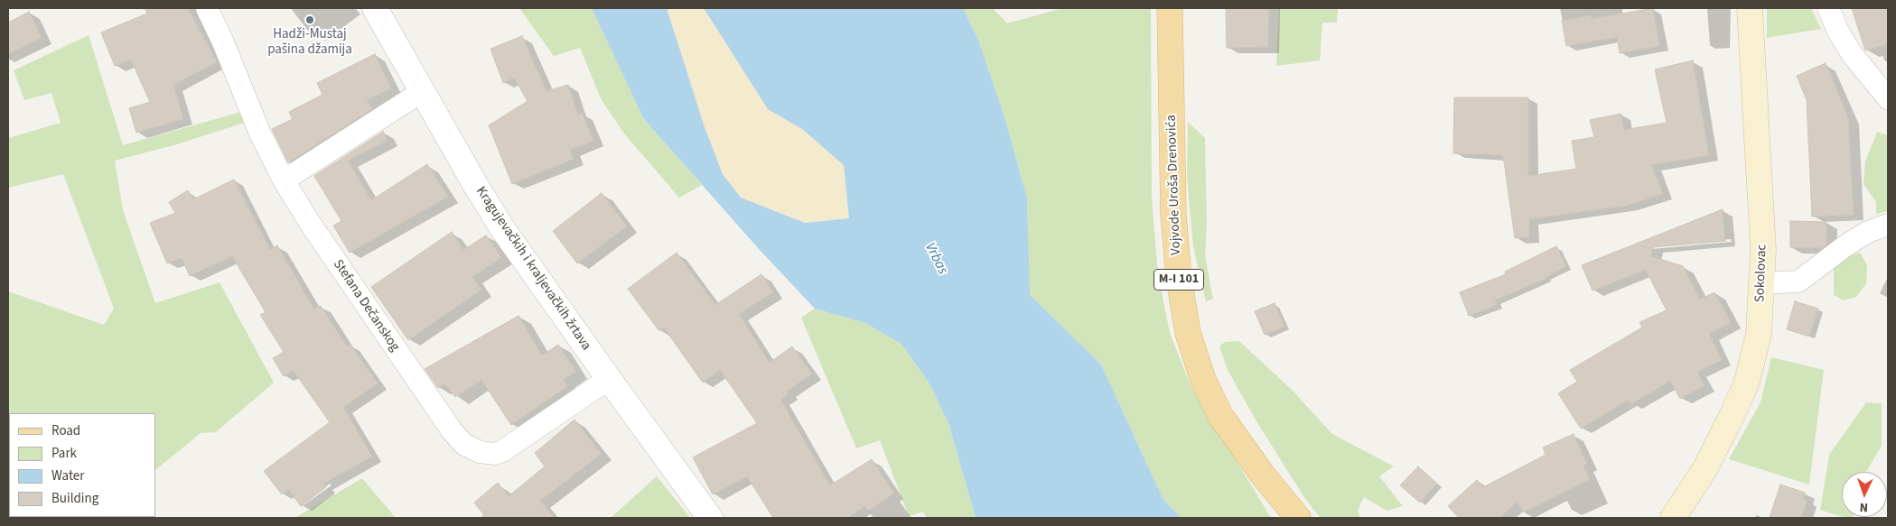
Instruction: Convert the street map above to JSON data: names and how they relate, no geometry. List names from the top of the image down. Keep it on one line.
{"streets":{"main road":["Vojvode Uroša Drenovića","Sokolovac","M-I 101"],"street":["Kragujevačkih i kraljevačkih žrtava","Stefana Dečanskog"]},"crossings":[["Kragujevačkih i kraljevačkih žrtava","Stefana Dečanskog"]],"water":["Vrbas"],"places":["Hadži-Mustaj pašina džamija"],"legend":["Road","Park","Water","Building"],"north":"bottom"}
